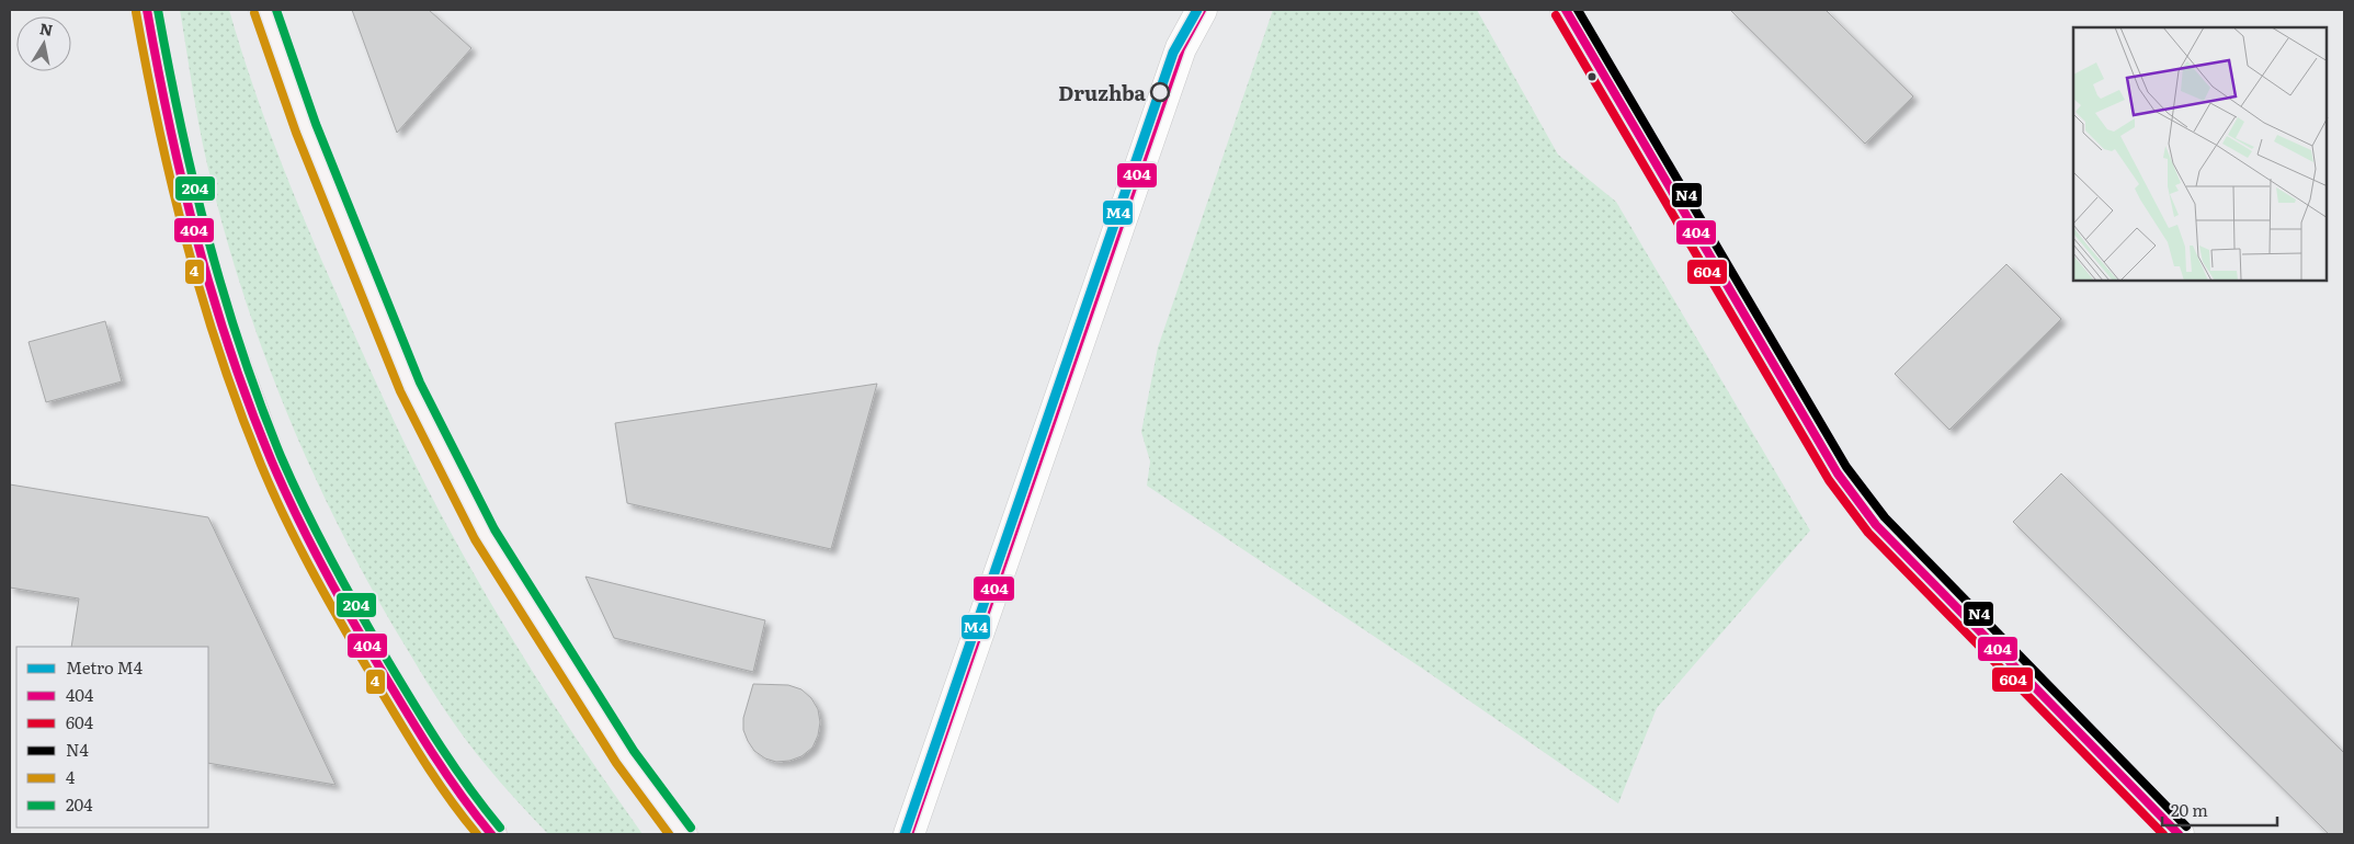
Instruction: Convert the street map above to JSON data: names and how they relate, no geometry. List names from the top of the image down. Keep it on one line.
{"places":["Druzhba"],"lines":["metro line M4","transit line 404","transit line N4","transit line 204","transit line 4","transit line 604"],"legend":["Metro M4","404","604","N4","4","204"],"scale_bar":"20 m","north":"top"}
